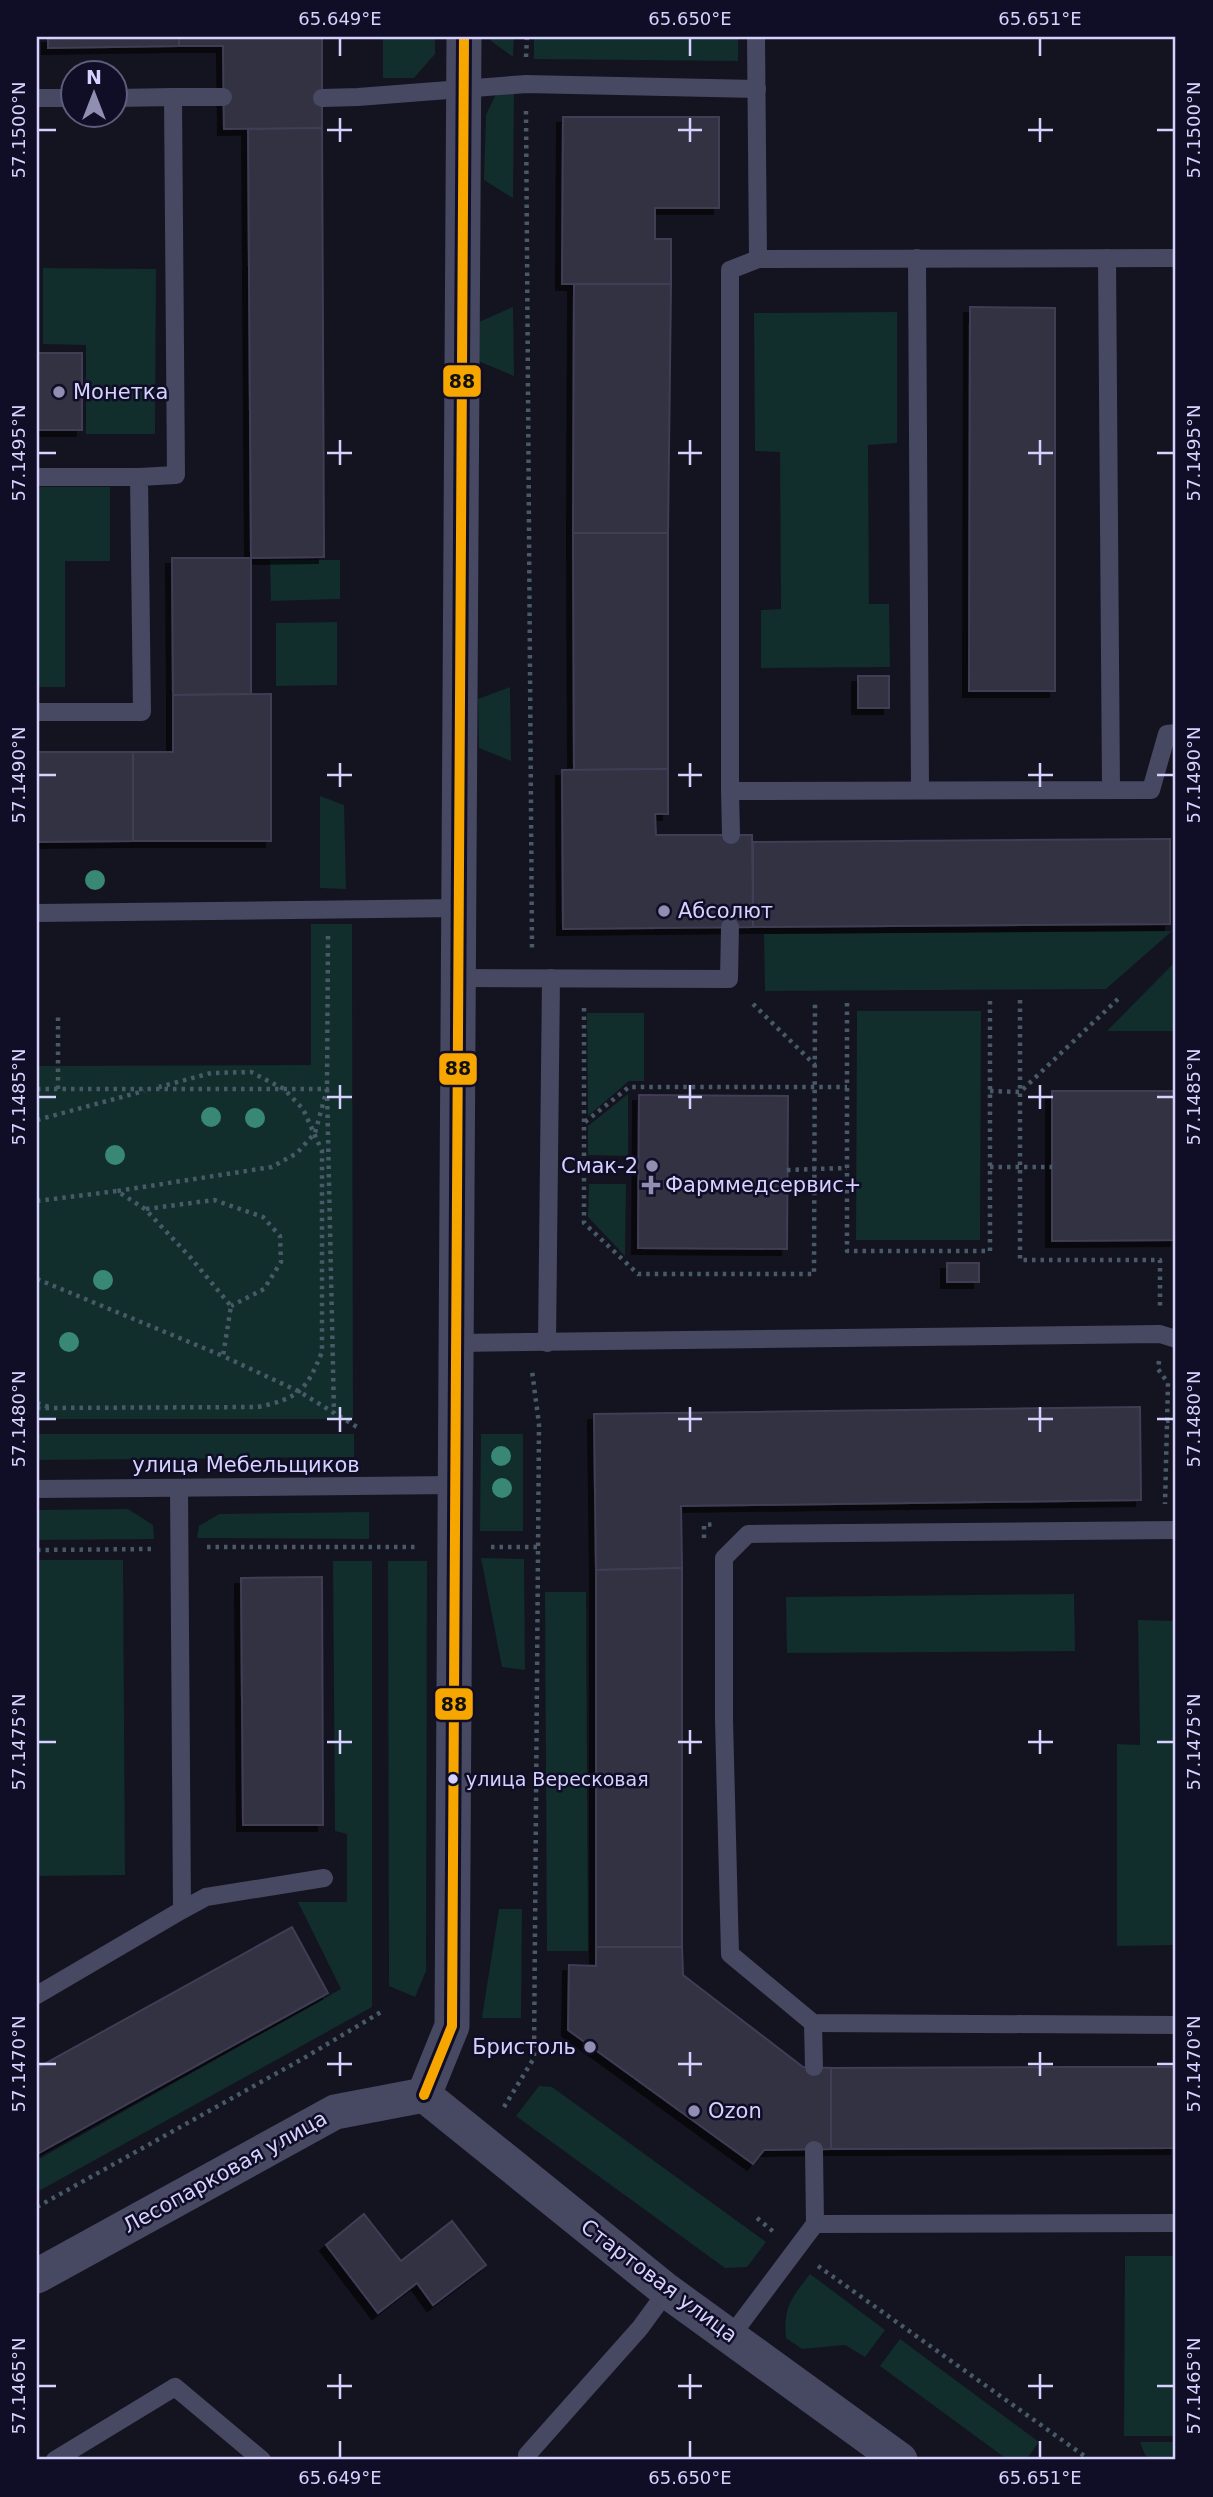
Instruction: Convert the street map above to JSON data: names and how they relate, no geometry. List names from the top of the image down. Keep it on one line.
{"streets":{"street":["Лесопарковая улица","Стартовая улица"],"lane":["улица Мебельщиков"]},"crossings":[["Лесопарковая улица","Стартовая улица"]],"places":{"other":["Монетка","Абсолют","Смак-2","улица Вересковая","Бристоль","Ozon"],"health":["Фарммедсервис+"]},"lines":["transit line 88"],"north":"top","coordinates":["65.649°E","65.650°E","65.651°E","57.1500°N","57.1495°N","57.1490°N","57.1485°N","57.1480°N","57.1475°N","57.1470°N","57.1465°N"]}
